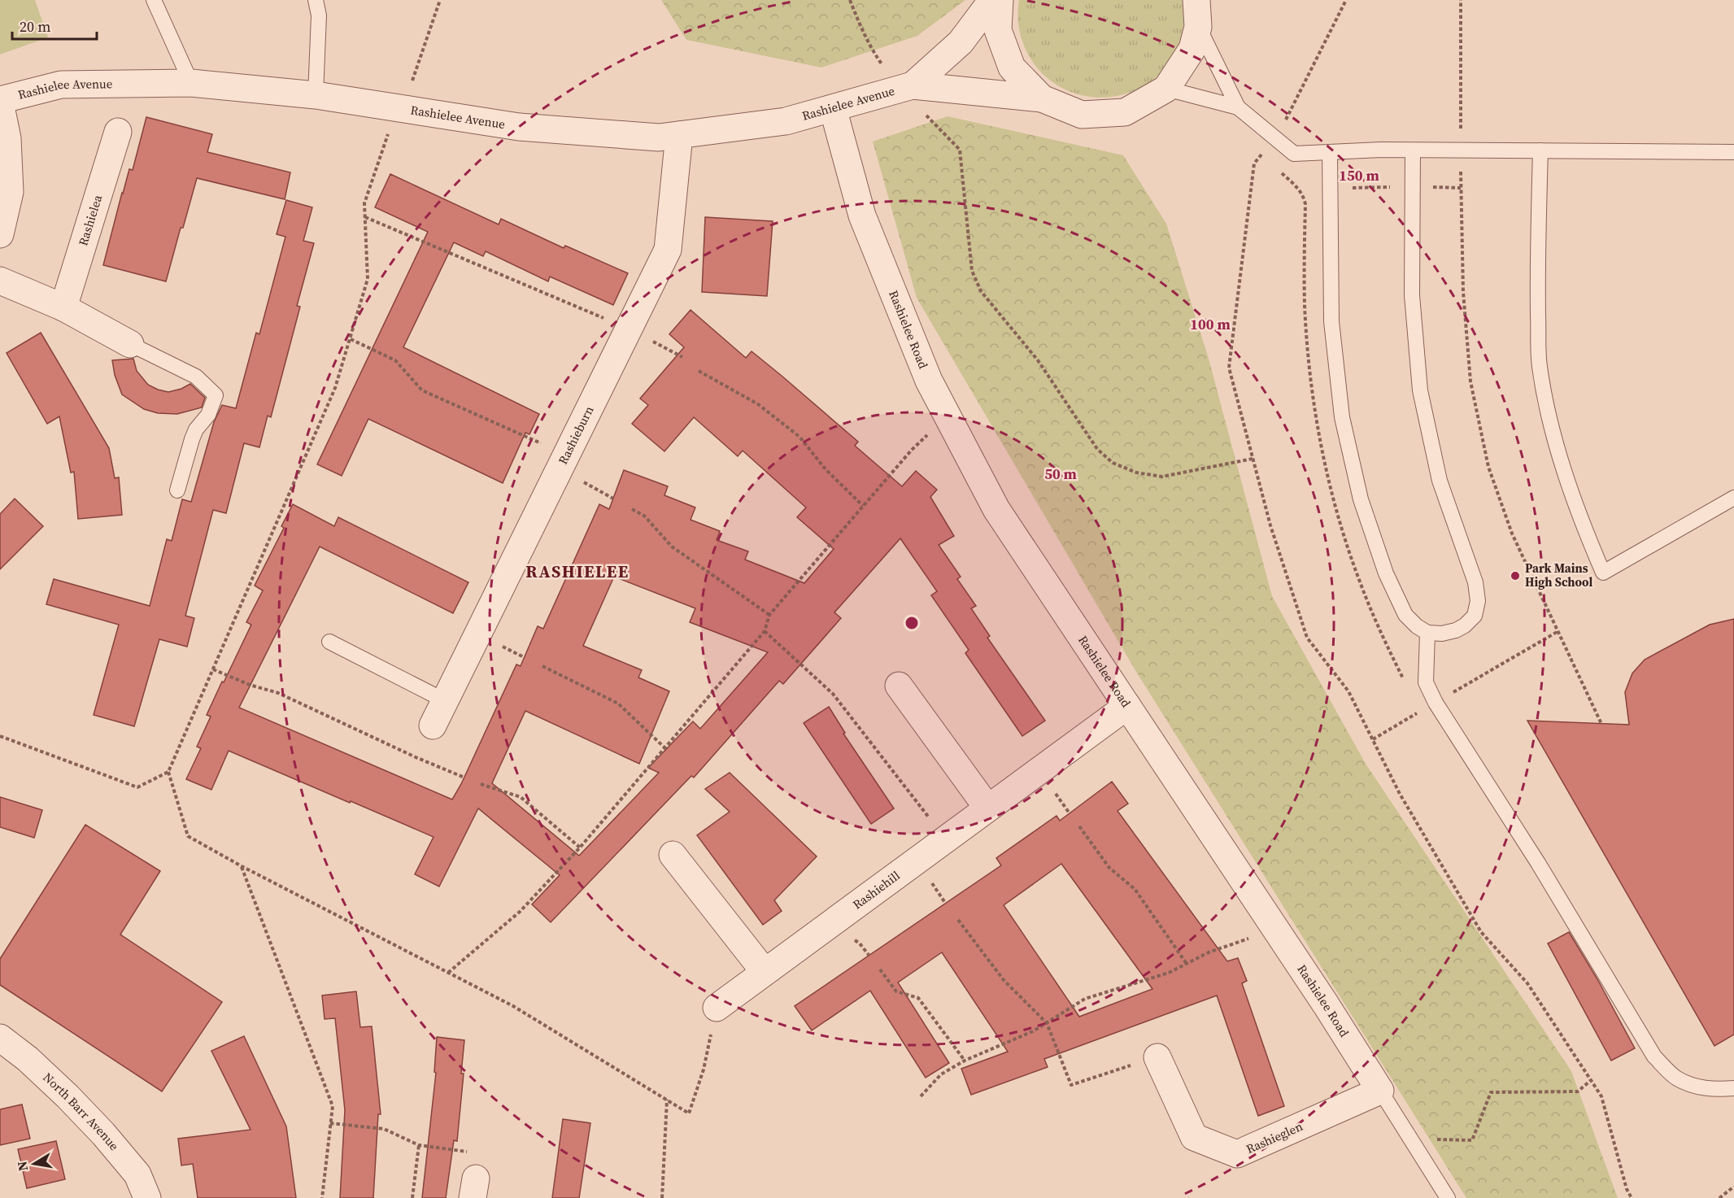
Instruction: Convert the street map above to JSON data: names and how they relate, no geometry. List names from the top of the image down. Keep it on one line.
{"streets":{"street":["Rashielee Avenue","Rashielea","Rashielee Road","Rashieburn","Rashiehill","North Barr Avenue","Rashieglen"]},"crossings":[["Rashielee Avenue","Rashielee Road"],["Rashielee Avenue","Rashieburn"],["Rashielee Road","Rashiehill"],["Rashielee Road","Rashieglen"]],"districts":["RASHIELEE"],"places":["Park Mains High School"],"scale_bar":"20 m","north":"left","rings":["150 m","100 m","50 m"]}
